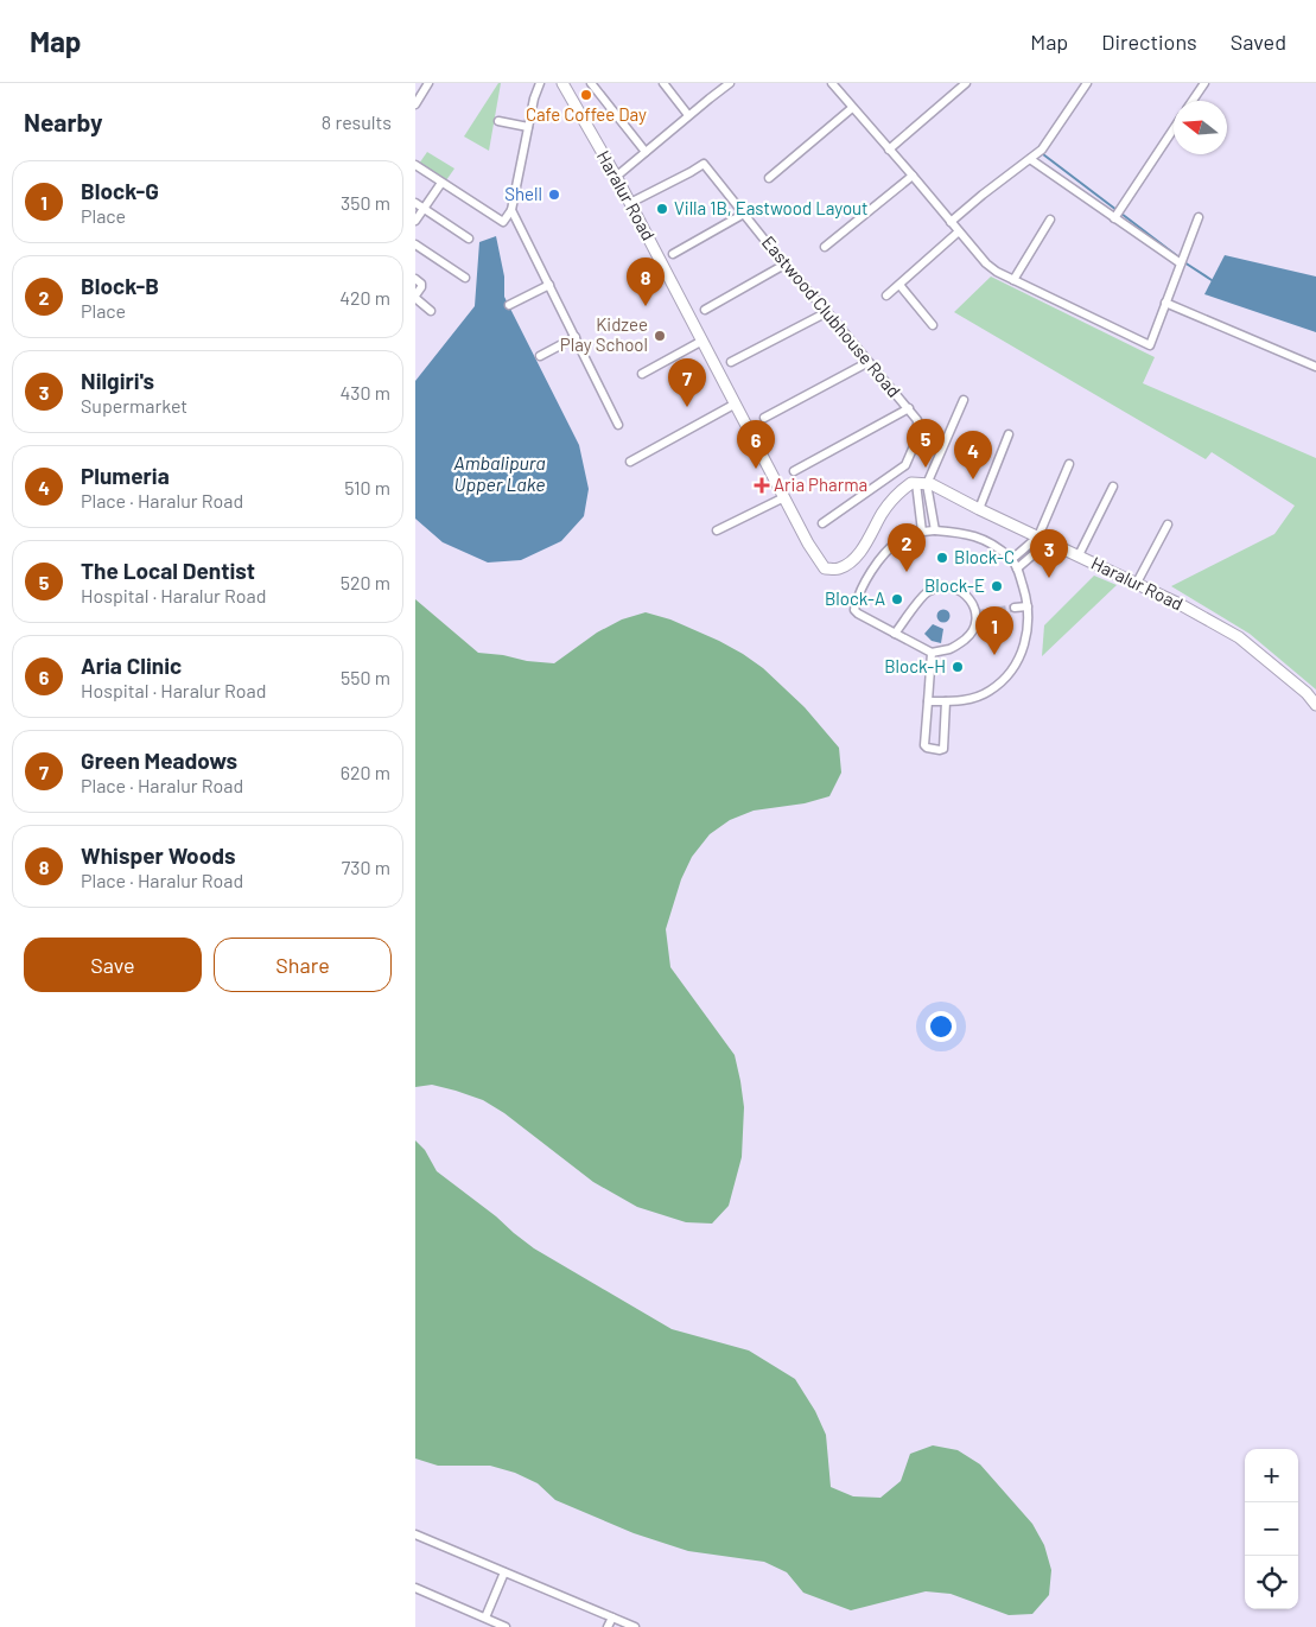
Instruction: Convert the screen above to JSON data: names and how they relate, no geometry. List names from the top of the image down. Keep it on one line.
{"streets":{"street":["Haralur Road","Eastwood Clubhouse Road"]},"crossings":[["Haralur Road","Eastwood Clubhouse Road"]],"water":["Ambalipura Upper Lake"],"places":{"other":["Cafe Coffee Day","Shell","Villa 1B, Eastwood Layout","Kidzee Play School","Block-C","Block-E","Block-A","Block-H"],"health":["Aria Pharma"]},"north":"left","page":{"header":"Map","nav":["Map","Directions","Saved"],"heading":["Nearby","8 results"],"list":[{"mark":"1","name":"Block-G","note":"Place","value":"350 m"},{"mark":"2","name":"Block-B","note":"Place","value":"420 m"},{"mark":"3","name":"Nilgiri's","note":"Supermarket","value":"430 m"},{"mark":"4","name":"Plumeria","note":"Place · Haralur Road","value":"510 m"},{"mark":"5","name":"The Local Dentist","note":"Hospital · Haralur Road","value":"520 m"},{"mark":"6","name":"Aria Clinic","note":"Hospital · Haralur Road","value":"550 m"},{"mark":"7","name":"Green Meadows","note":"Place · Haralur Road","value":"620 m"},{"mark":"8","name":"Whisper Woods","note":"Place · Haralur Road","value":"730 m"}],"pins":["8","7","5","6","4","2","3","1"],"buttons":["Save","Share"],"map_buttons":["+","−"]}}
